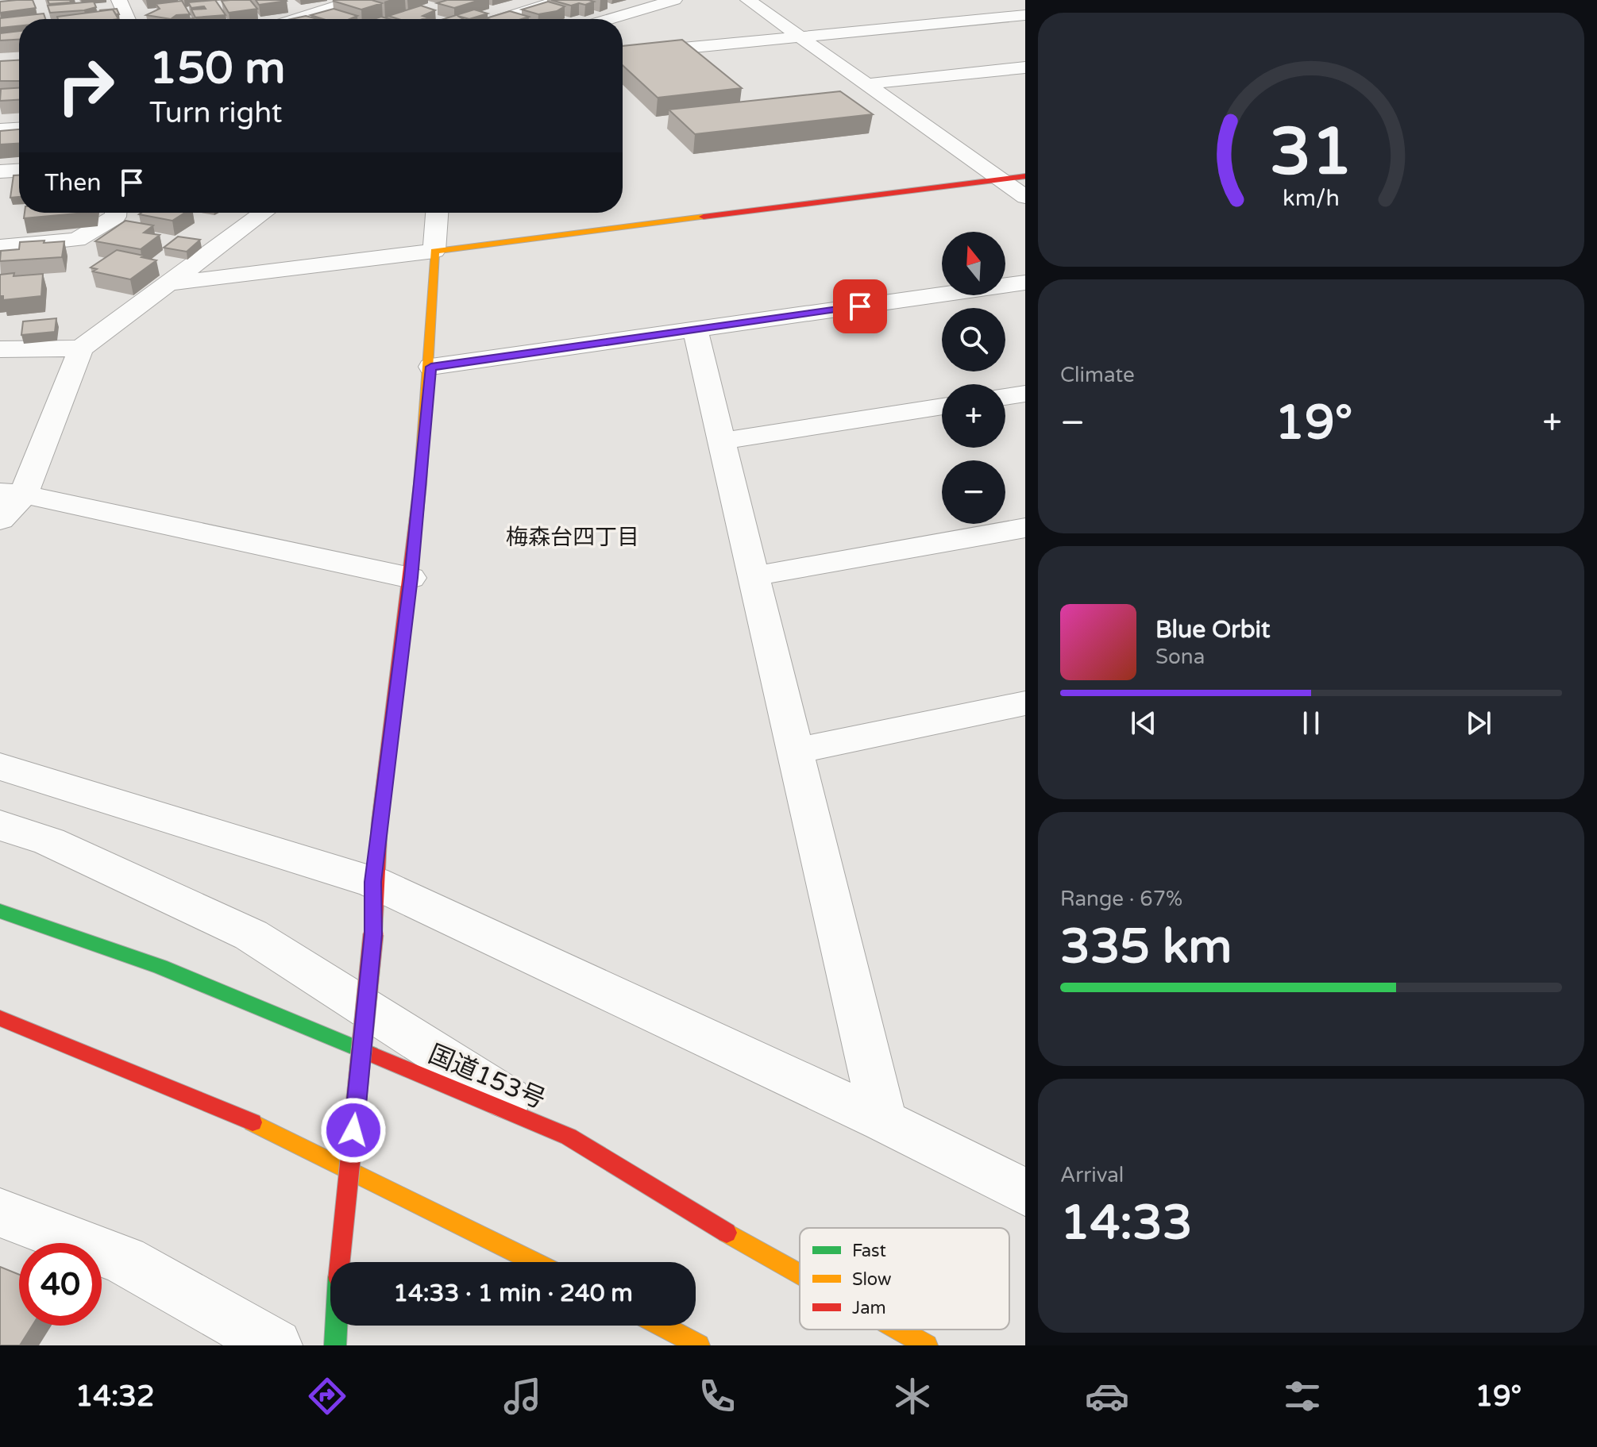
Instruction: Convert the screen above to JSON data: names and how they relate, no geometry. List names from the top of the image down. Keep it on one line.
{"streets":{"main road":["国道153号"]},"districts":["梅森台四丁目"],"legend":["Fast","Slow","Jam"],"north":"top","page":{"turn":["150 m","Turn right"],"then":"Then","map_buttons":["+","−"],"tile":["Climate",["Range · 67%","335 km"],["Arrival","14:33"]],"heat":["−","19°","+"],"song":["Blue Orbit","Sona"],"limit":"40","trip":"14:33 · 1 min · 240 m","tabs":["14:32","19°"],"gauge":["31","km/h"]}}
